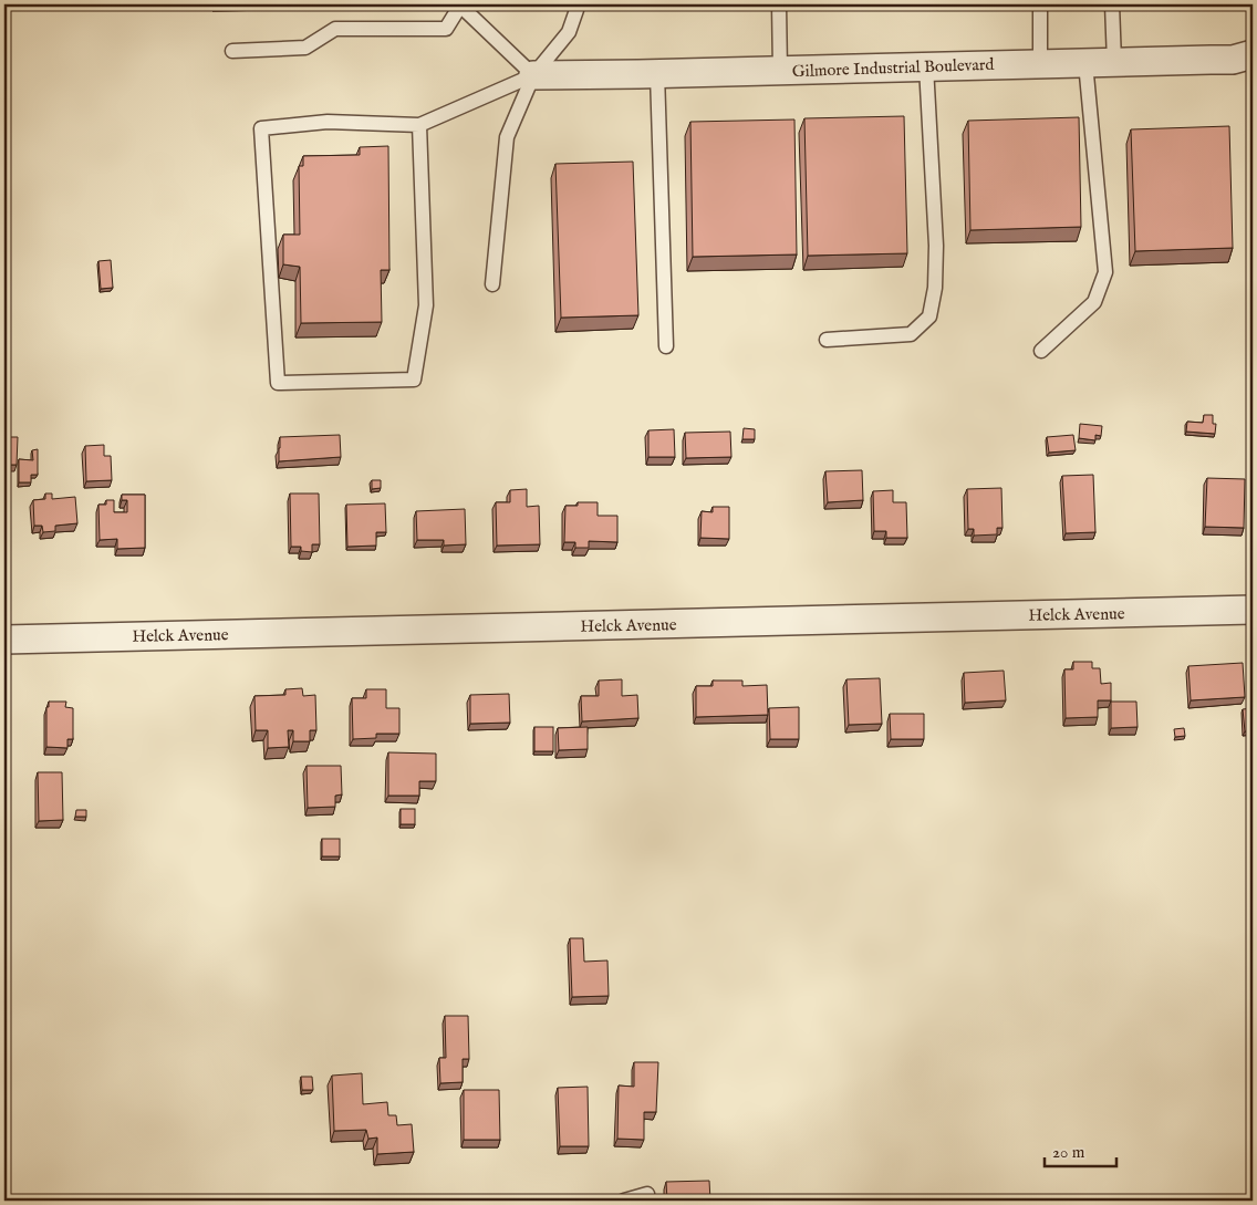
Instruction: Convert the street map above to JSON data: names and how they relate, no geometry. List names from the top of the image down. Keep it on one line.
{"streets":{"street":["Gilmore Industrial Boulevard","Helck Avenue"]},"scale_bar":"20 m"}
